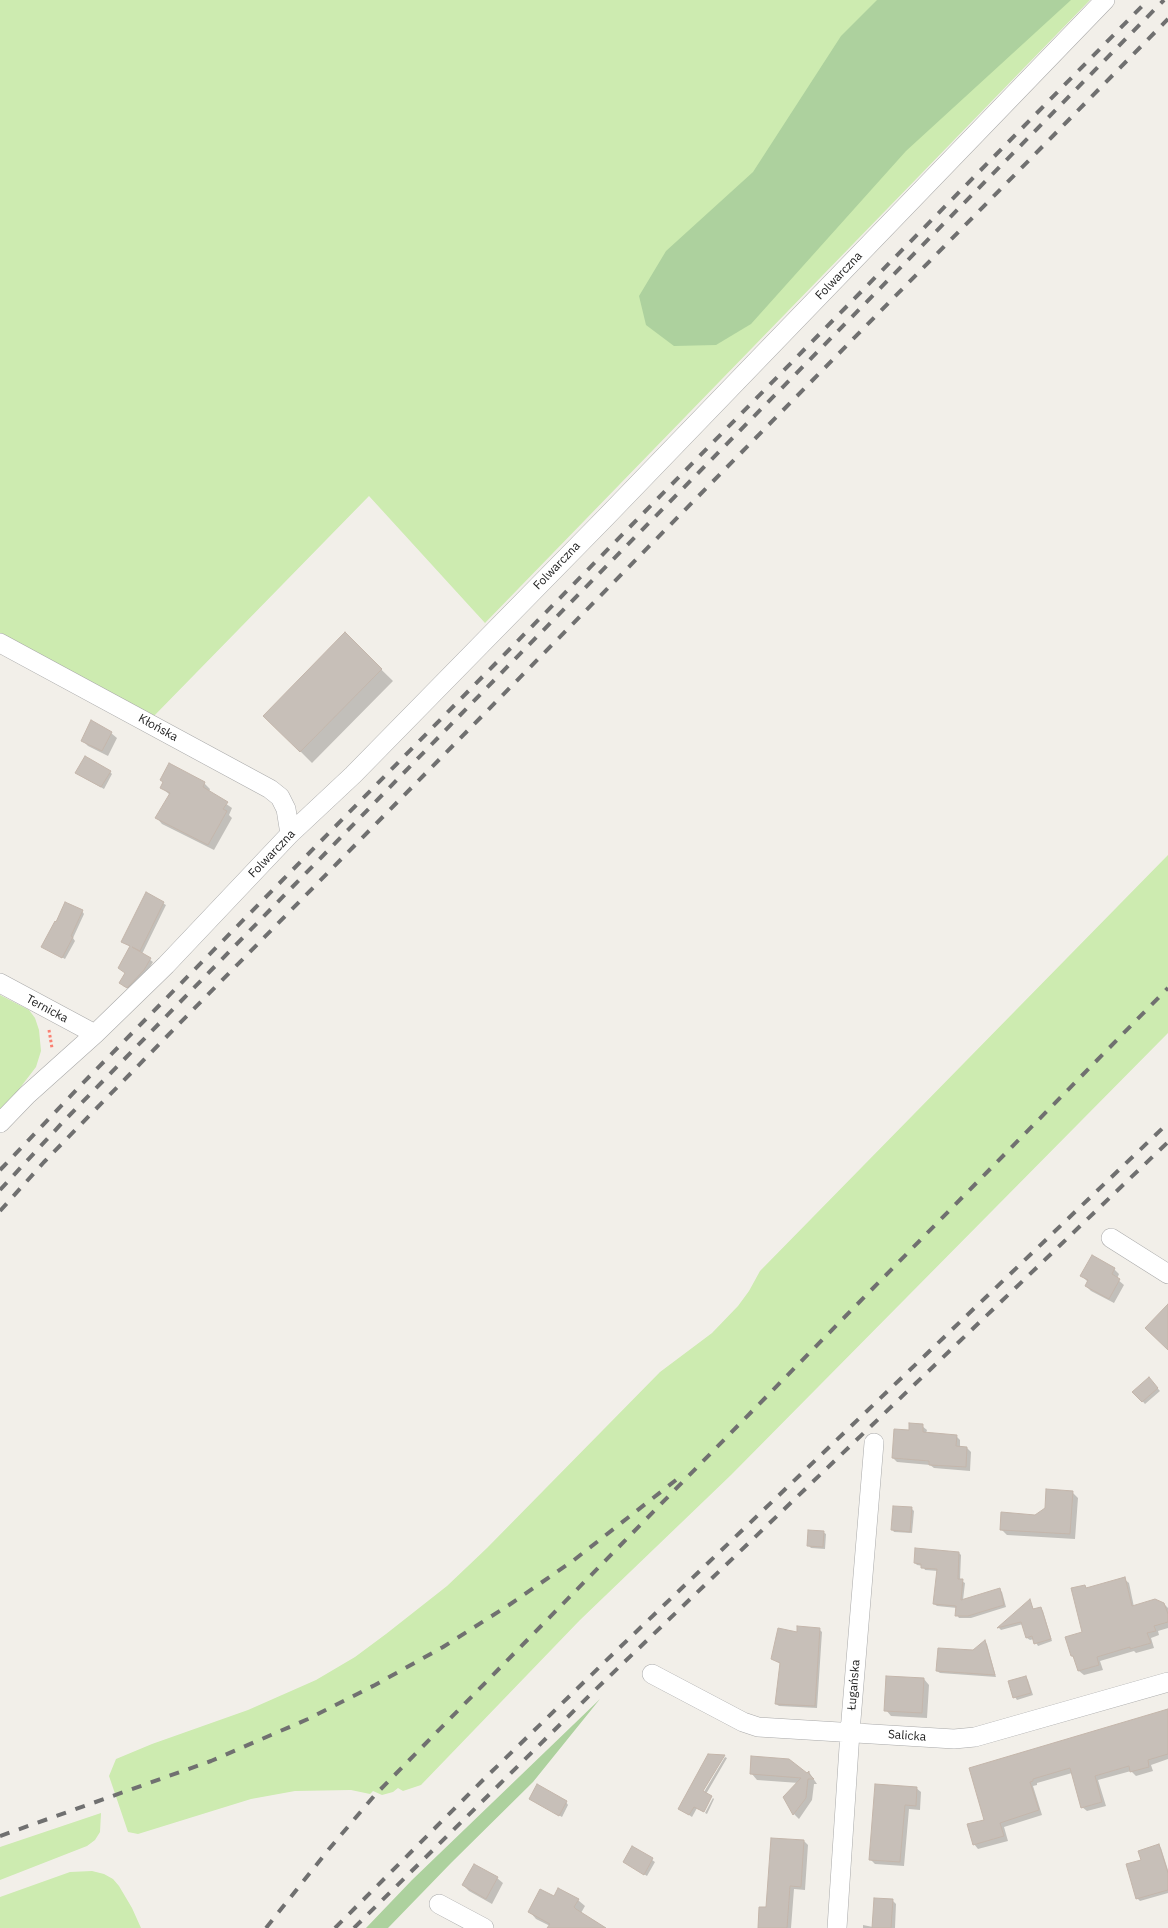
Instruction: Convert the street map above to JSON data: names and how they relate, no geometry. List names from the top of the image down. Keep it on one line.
{"streets":{"street":["Folwarczna","Kłońska","Ternicka","Ługańska","Salicka"]},"crossings":[["Folwarczna","Kłońska"],["Folwarczna","Ternicka"],["Ługańska","Salicka"]]}
